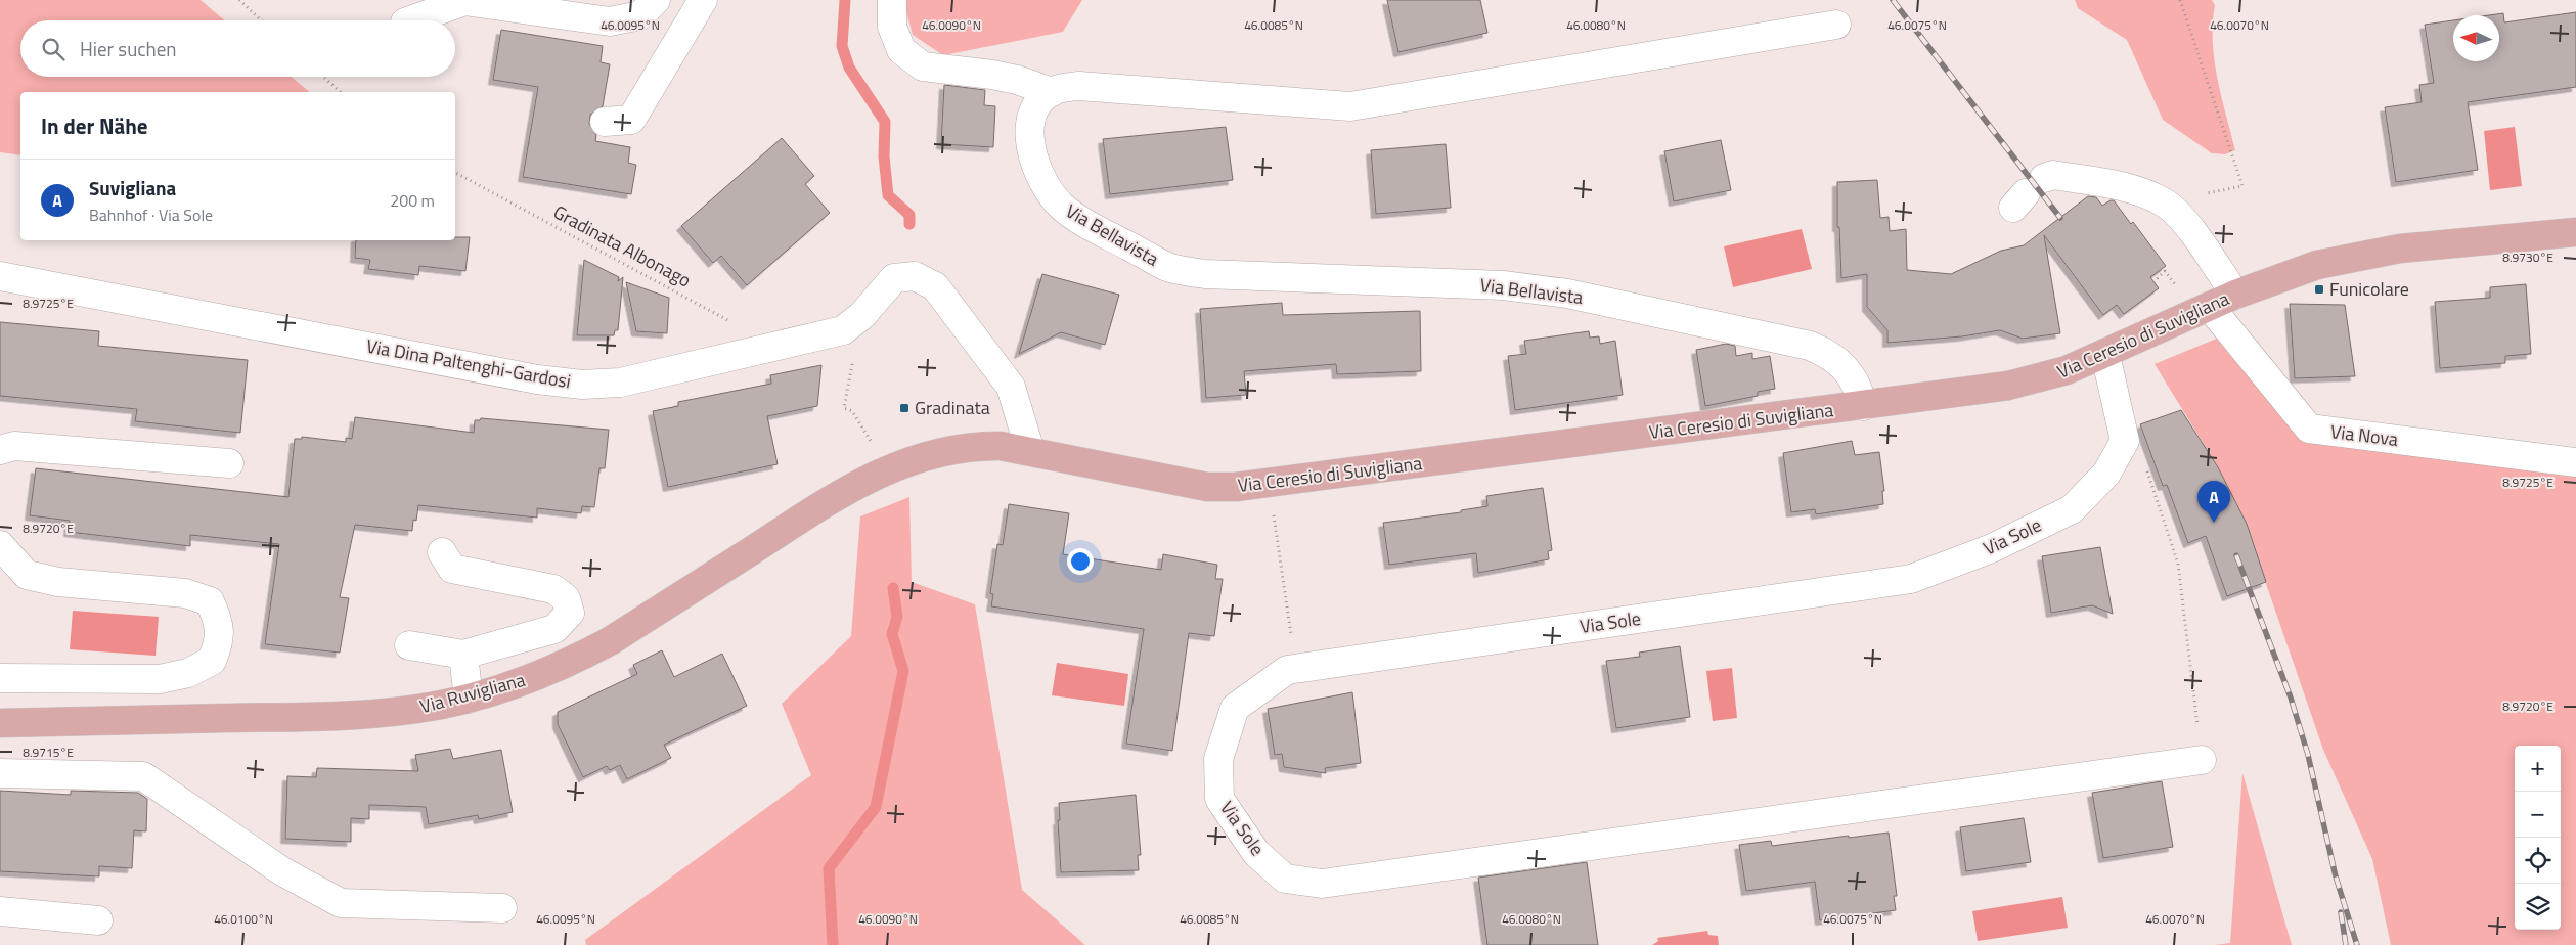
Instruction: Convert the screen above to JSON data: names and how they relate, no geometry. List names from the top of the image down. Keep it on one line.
{"streets":{"main road":["Via Ceresio di Suvigliana","Via Ruvigliana"],"street":["Via Bellavista","Via Dina Paltenghi-Gardosi","Via Nova","Via Sole"],"path":["Gradinata Albonago"]},"crossings":[["Via Bellavista","Via Ceresio di Suvigliana"],["Gradinata Albonago","Via Dina Paltenghi-Gardosi"],["Via Ceresio di Suvigliana","Via Dina Paltenghi-Gardosi"],["Via Ceresio di Suvigliana","Via Nova"],["Via Ceresio di Suvigliana","Via Sole"],["Via Ceresio di Suvigliana","Via Ruvigliana"]],"places":{"transit":["Funicolare","Gradinata"]},"north":"left","page":{"search":"Hier suchen","heading":"In der Nähe","list":[{"mark":"A","name":"Suvigliana","note":"Bahnhof · Via Sole","value":"200 m"}],"pins":"A","map_buttons":["+","−"]},"coordinates":["46.0095°N","46.0090°N","46.0085°N","46.0080°N","46.0075°N","46.0070°N","8.9730°E","8.9725°E","8.9720°E","8.9715°E","46.0100°N"]}
